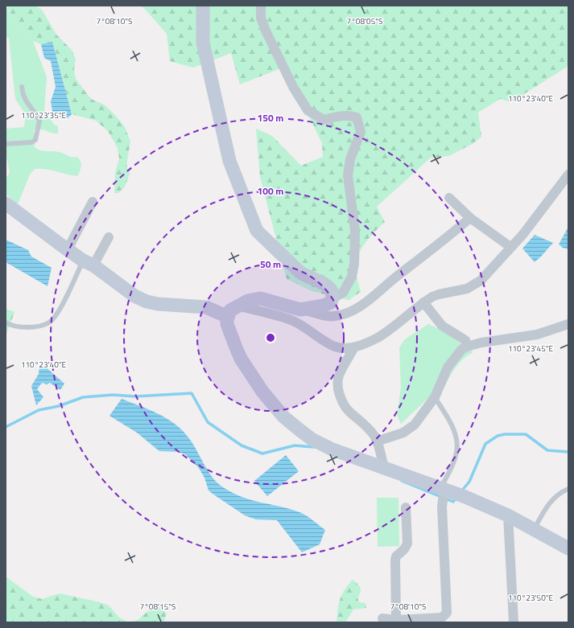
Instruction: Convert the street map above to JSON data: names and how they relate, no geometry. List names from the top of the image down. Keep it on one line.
{"coordinates":["7°08'10\"S","7°08'05\"S","110°23'40\"E","110°23'35\"E","110°23'45\"E","110°23'50\"E","7°08'15\"S"],"rings":["150 m","100 m","50 m"]}
